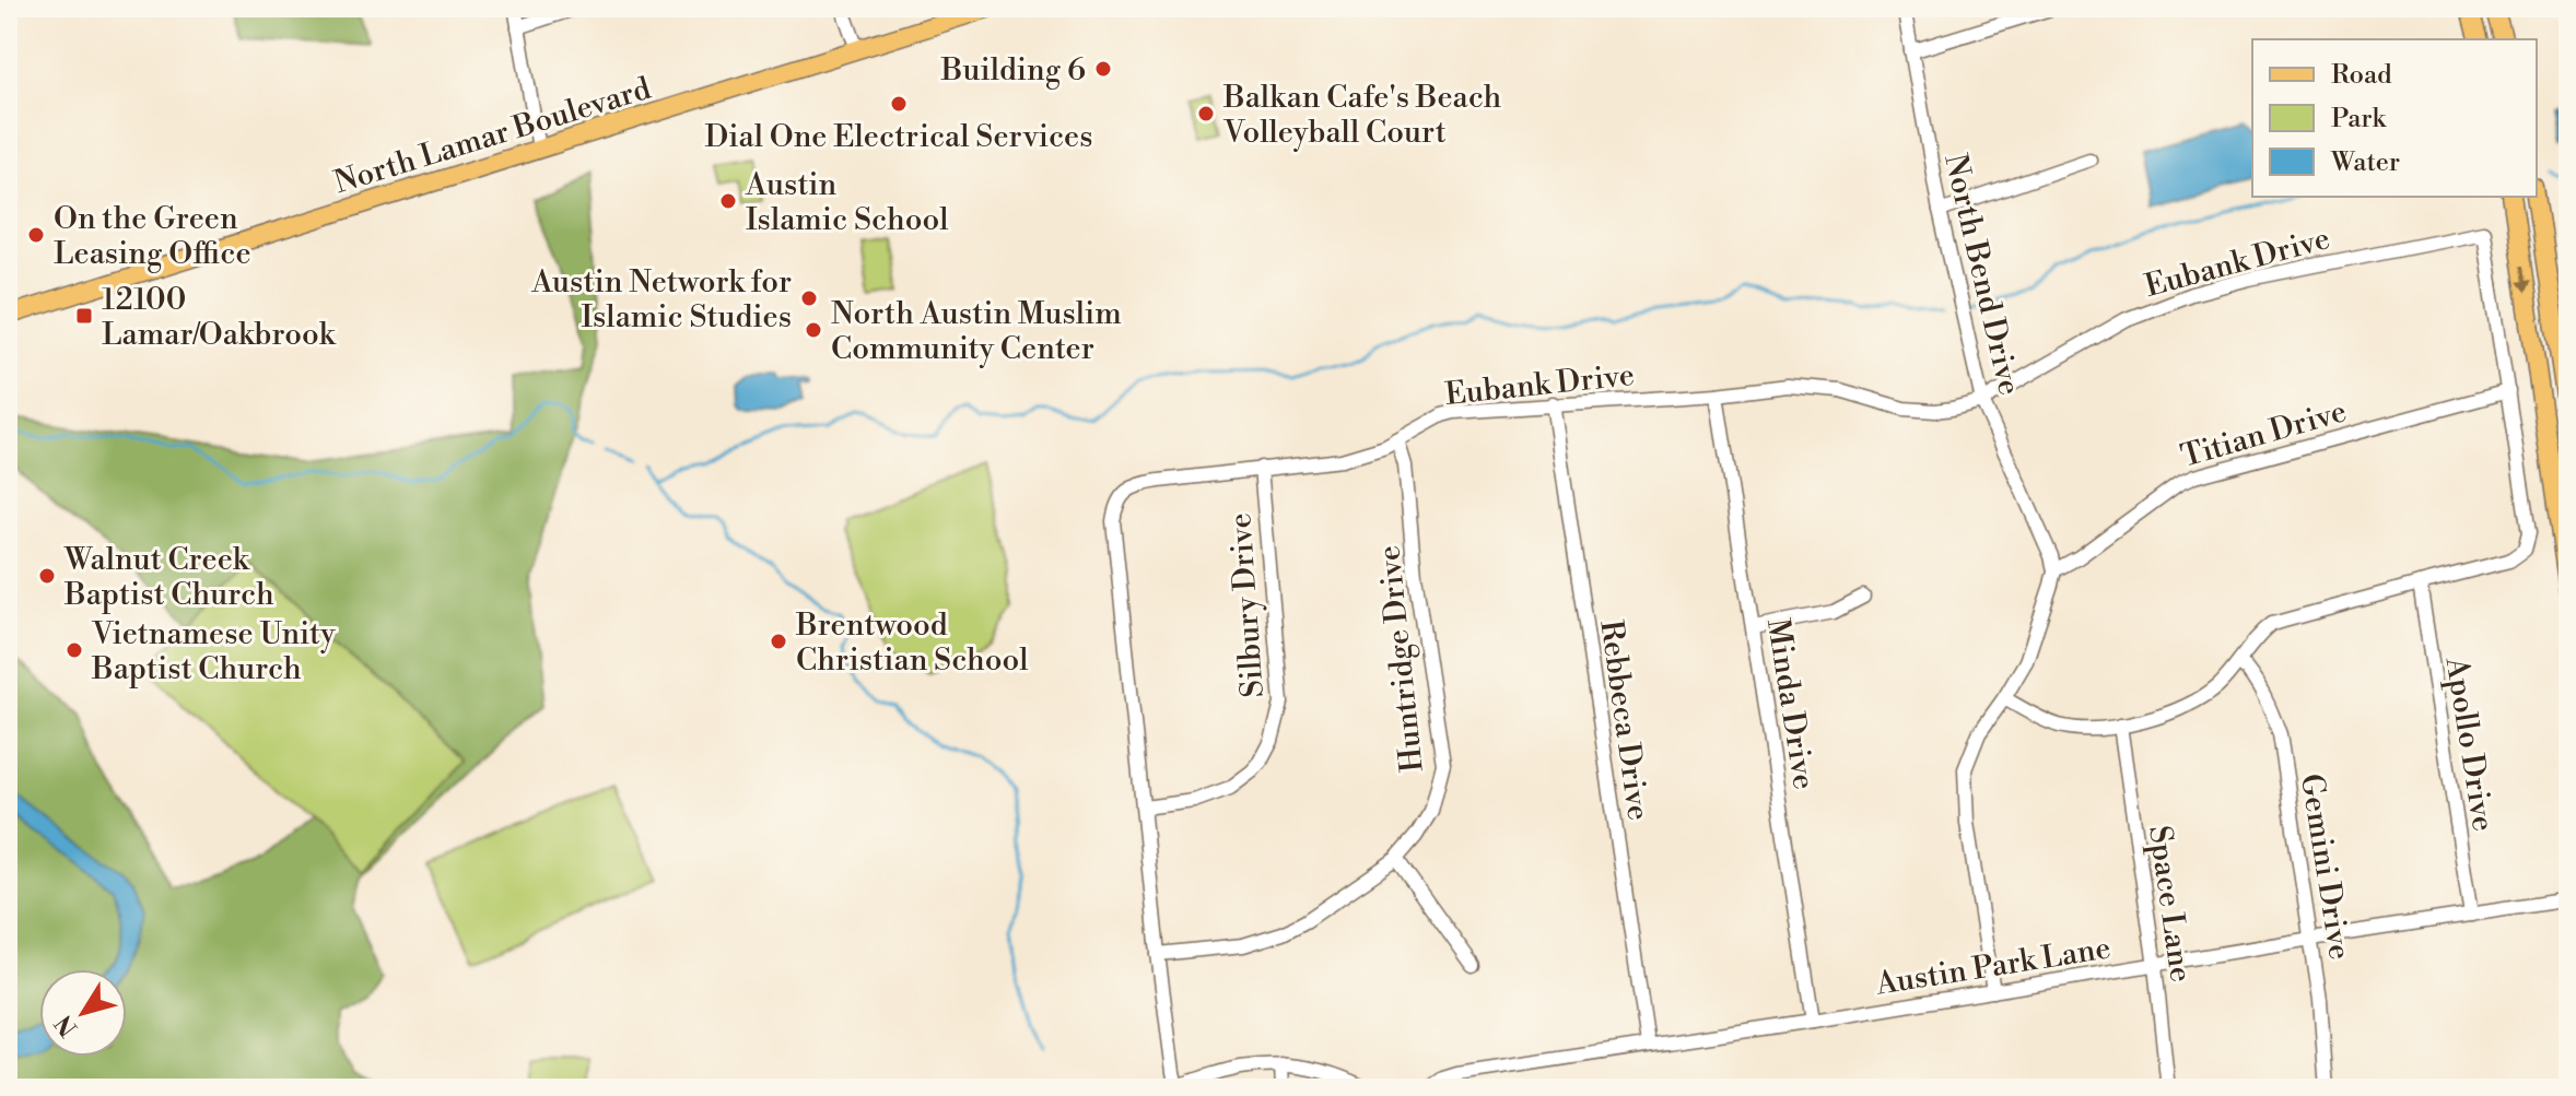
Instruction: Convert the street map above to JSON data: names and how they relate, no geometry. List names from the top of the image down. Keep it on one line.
{"streets":{"main road":["North Lamar Boulevard"],"street":["Eubank Drive","North Bend Drive","Titian Drive","Silbury Drive","Huntridge Drive","Minda Drive","Rebbeca Drive","Apollo Drive","Gemini Drive","Space Lane","Austin Park Lane"]},"crossings":[["Eubank Drive","North Bend Drive"],["Eubank Drive","Titian Drive"],["Eubank Drive","Silbury Drive"],["Eubank Drive","Huntridge Drive"],["Eubank Drive","Minda Drive"],["Eubank Drive","Rebbeca Drive"],["North Bend Drive","Titian Drive"],["Minda Drive","Austin Park Lane"],["Rebbeca Drive","Austin Park Lane"],["Apollo Drive","Austin Park Lane"],["Gemini Drive","Austin Park Lane"],["Space Lane","Austin Park Lane"]],"places":{"other":["Building 6","Dial One Electrical Services","Balkan Cafe's Beach Volleyball Court","Austin Islamic School","On the Green Leasing Office","Austin Network for Islamic Studies","North Austin Muslim Community Center","Walnut Creek Baptist Church","Brentwood Christian School","Vietnamese Unity Baptist Church"],"transit":["12100 Lamar/Oakbrook"]},"legend":["Road","Park","Water"],"north":"bottom left"}
